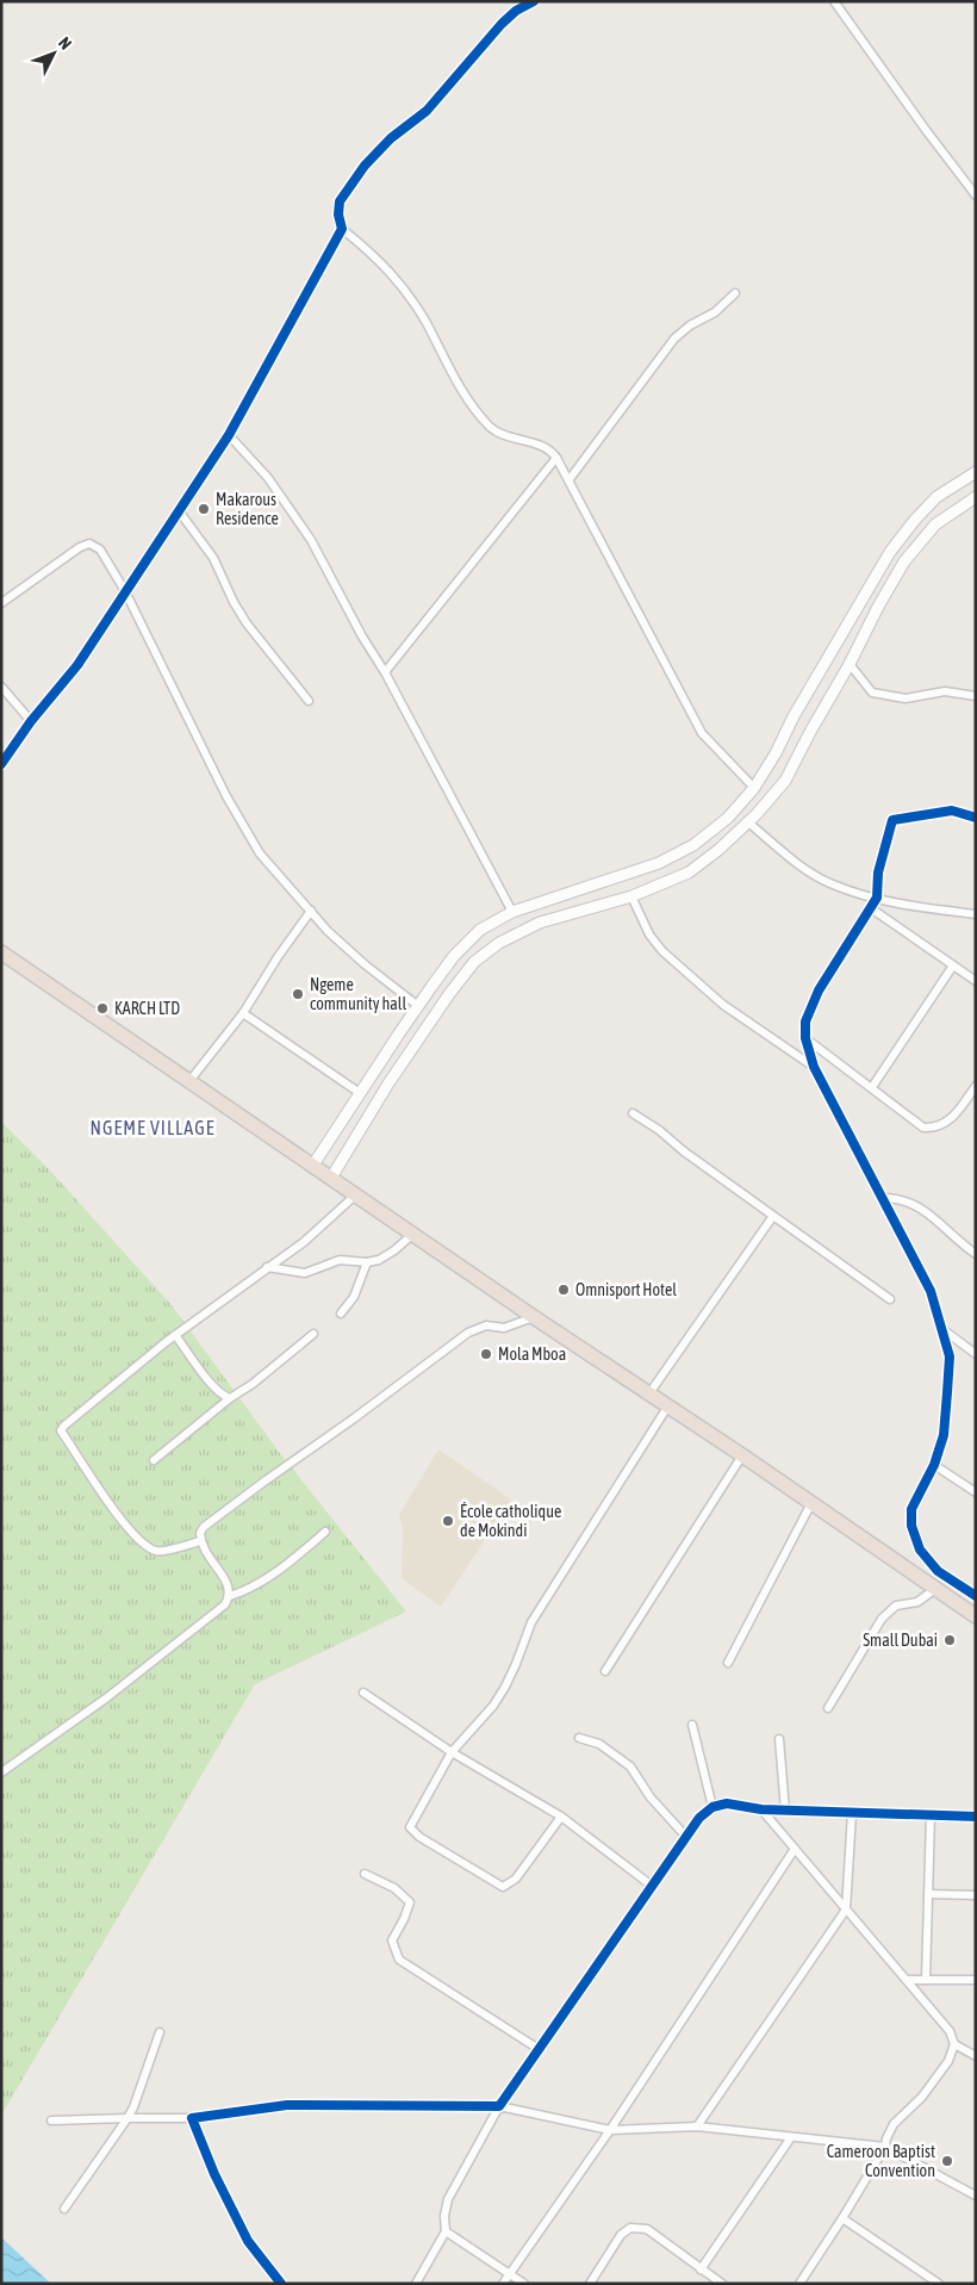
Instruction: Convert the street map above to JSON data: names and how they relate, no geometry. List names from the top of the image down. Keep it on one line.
{"districts":["NGEME VILLAGE"],"places":["Makarous Residence","Ngeme community hall","KARCH LTD","Omnisport Hotel","Mola Mboa","École catholique de Mokindi","Small Dubai","Cameroon Baptist Convention"],"north":"top right"}
